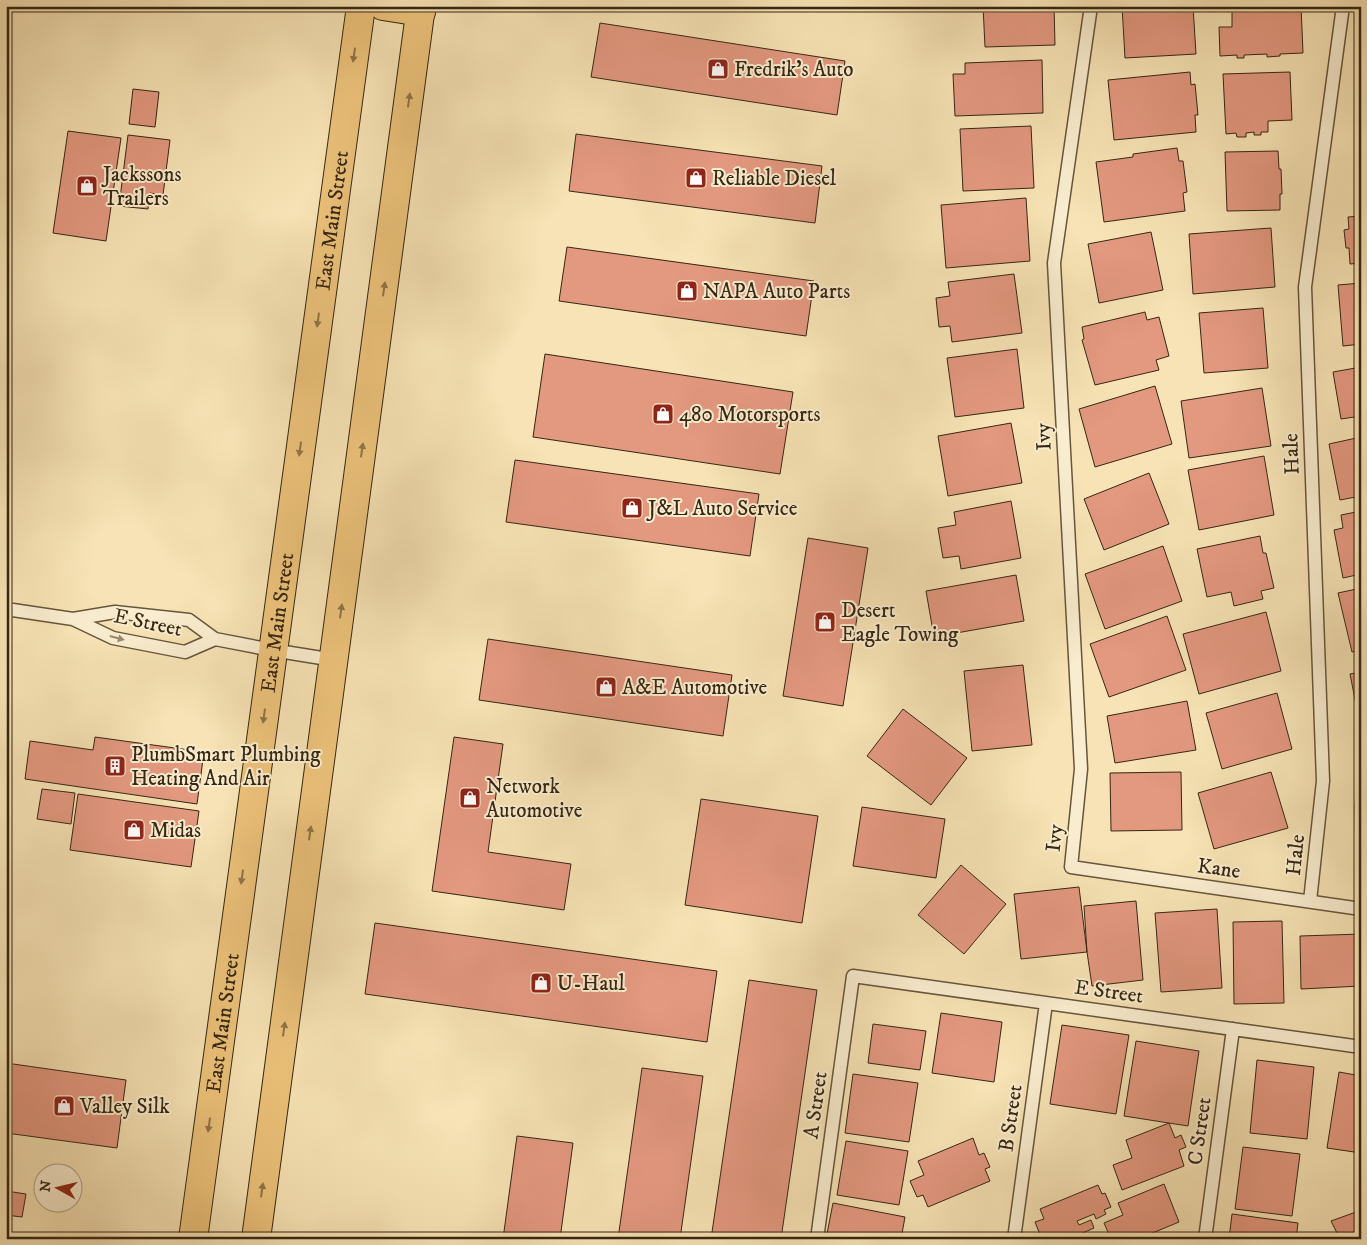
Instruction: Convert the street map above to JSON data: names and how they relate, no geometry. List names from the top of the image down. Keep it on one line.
{"streets":{"main road":["East Main Street"],"lane":["Ivy","Hale","E Street","Kane","A Street","B Street","C Street"]},"crossings":[["East Main Street","E Street"],["Ivy","Kane"],["Hale","Kane"],["E Street","A Street"],["E Street","B Street"],["E Street","C Street"]],"places":{"shop":["Fredrik's Auto","Reliable Diesel","Jackssons Trailers","NAPA Auto Parts","480 Motorsports","J&L Auto Service","Desert Eagle Towing","A&E Automotive","Network Automotive","Midas","U-Haul","Valley Silk"],"building":["PlumbSmart Plumbing Heating And Air"]},"north":"left"}
